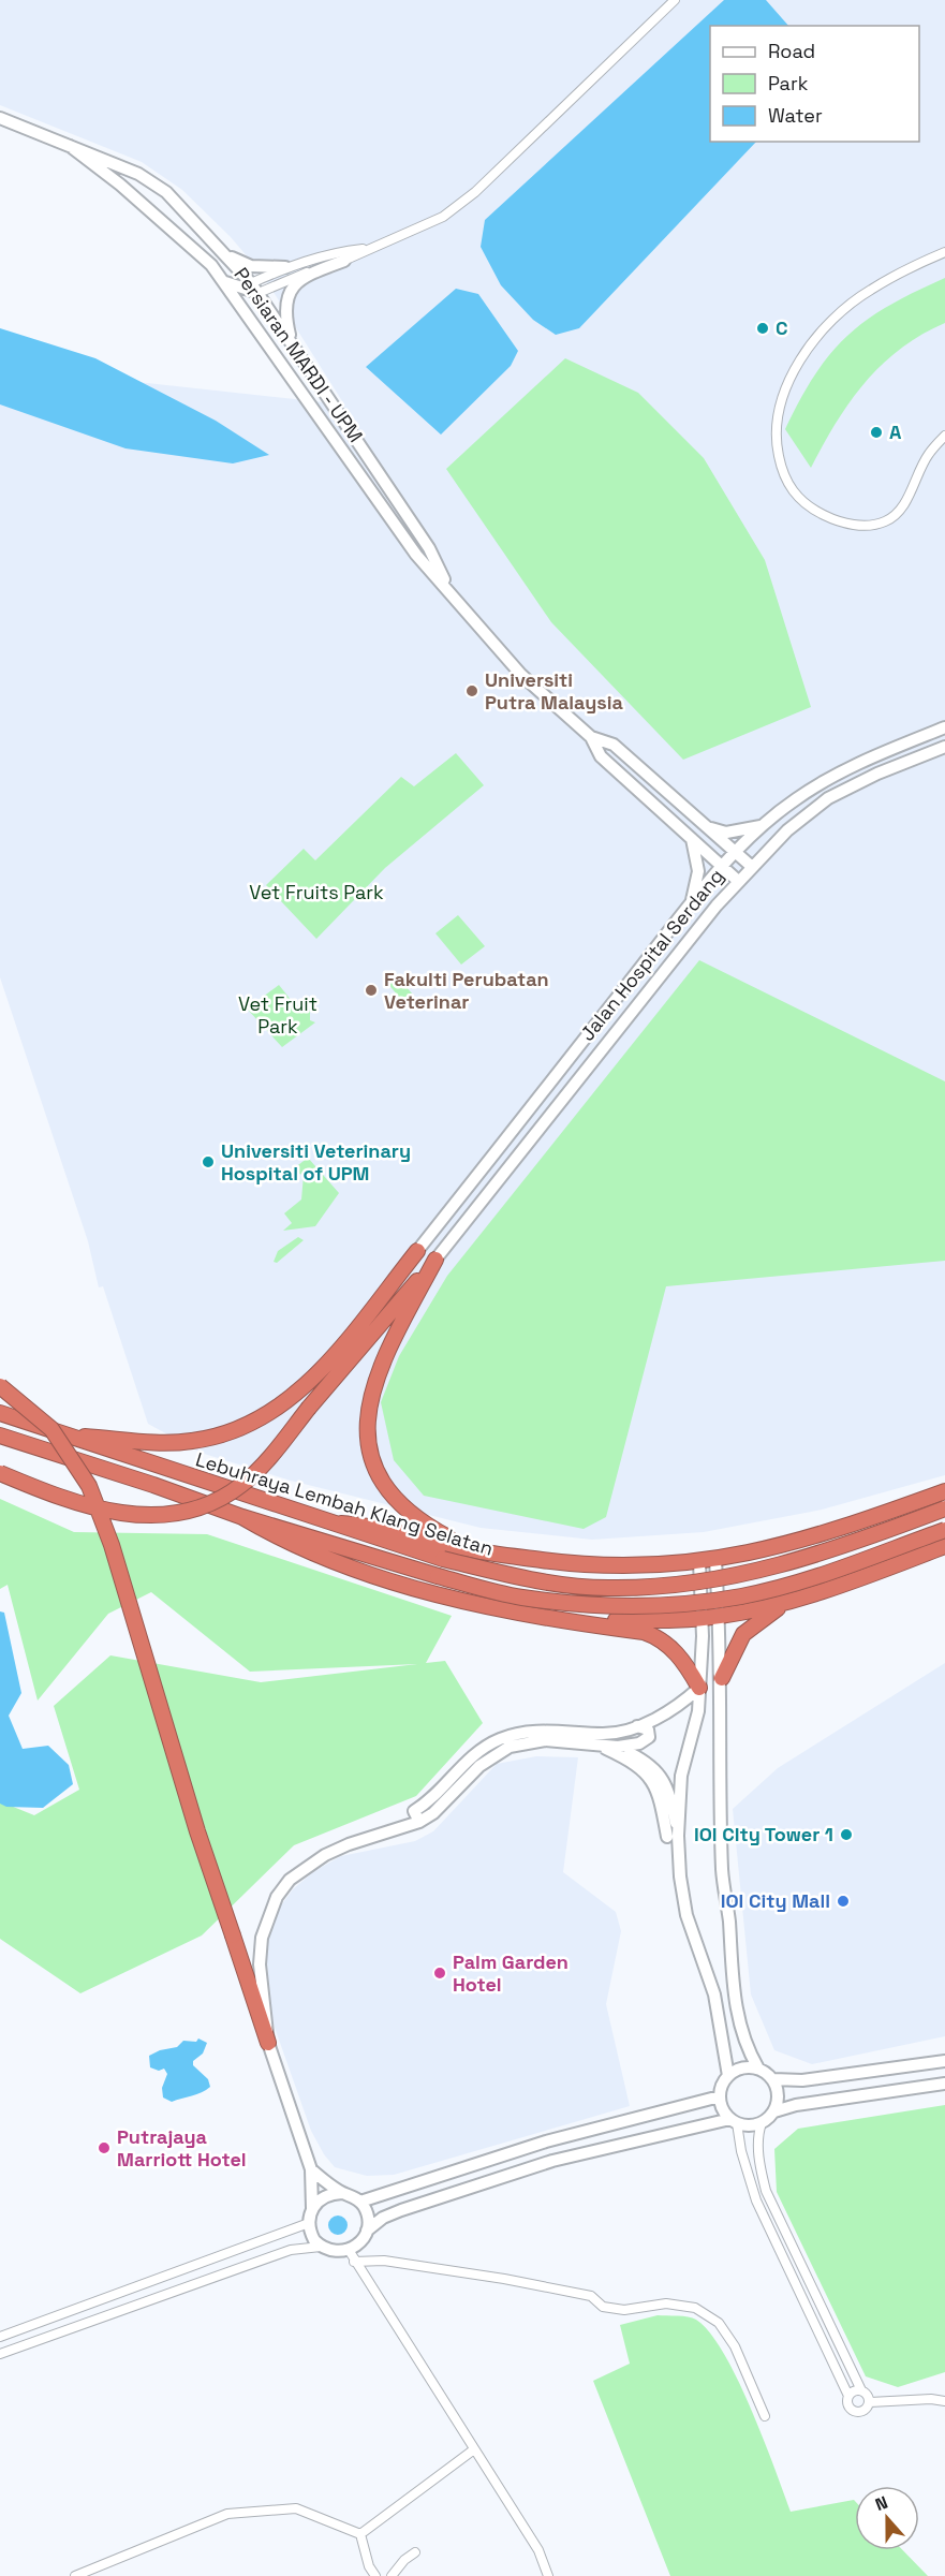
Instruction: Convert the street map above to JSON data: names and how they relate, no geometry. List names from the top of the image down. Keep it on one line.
{"streets":{"highway":["Lebuhraya Lembah Klang Selatan"],"street":["Persiaran MARDI - UPM","Jalan Hospital Serdang"]},"crossings":[["Persiaran MARDI - UPM","Jalan Hospital Serdang"]],"parks":["Vet Fruits Park","Vet Fruit Park"],"places":["C","A","Universiti Putra Malaysia","Fakulti Perubatan Veterinar","Universiti Veterinary Hospital of UPM","IOI CIty Tower 1","IOI City Mall","Palm Garden Hotel","Putrajaya Marriott Hotel"],"legend":["Road","Park","Water"],"north":"top"}
